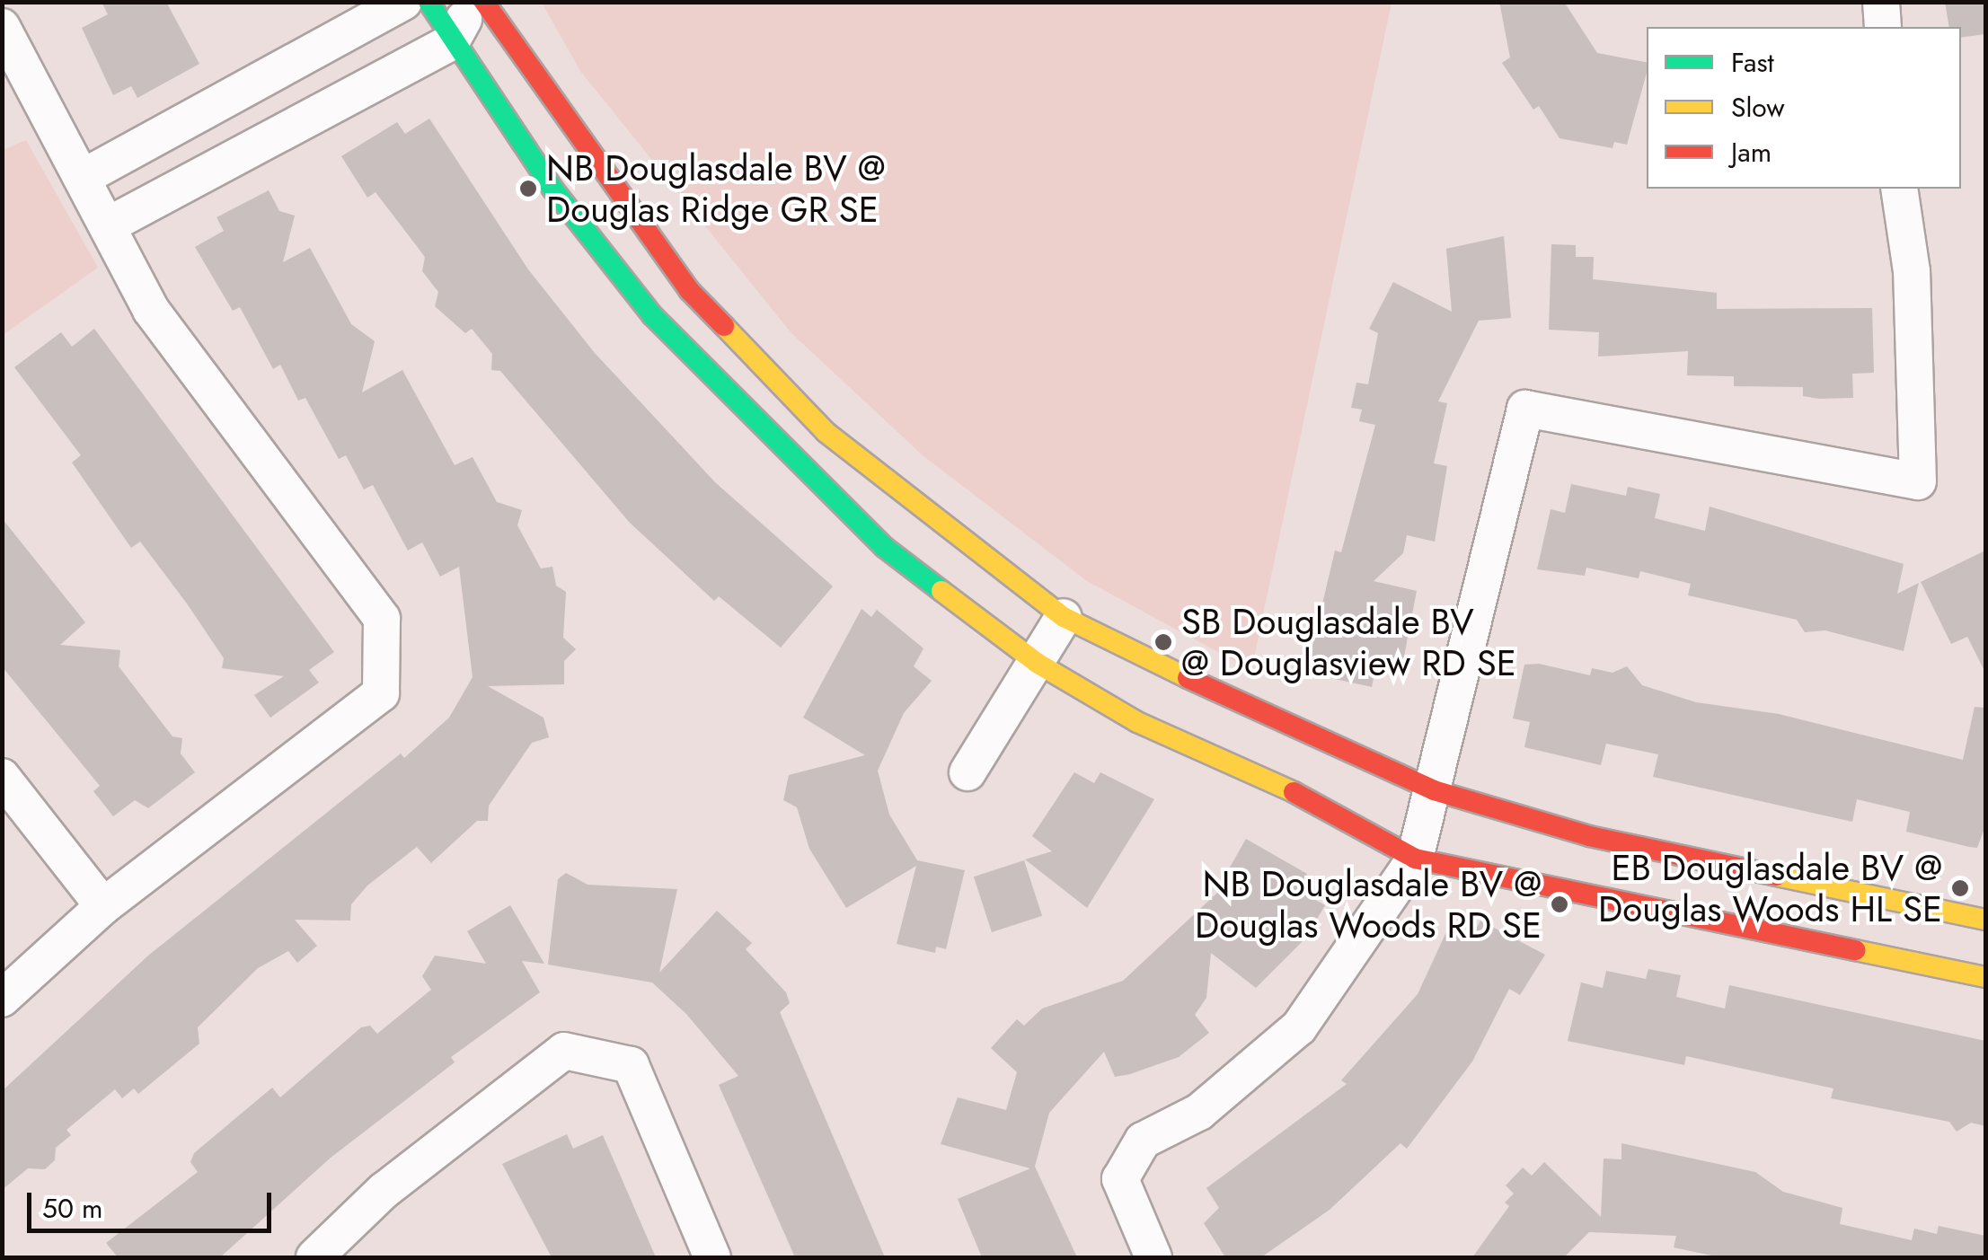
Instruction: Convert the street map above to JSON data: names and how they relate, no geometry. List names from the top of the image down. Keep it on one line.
{"places":["NB Douglasdale BV @ Douglas Ridge GR SE","SB Douglasdale BV @ Douglasview RD SE","EB Douglasdale BV @ Douglas Woods HL SE","NB Douglasdale BV @ Douglas Woods RD SE"],"legend":["Fast","Slow","Jam"],"scale_bar":"50 m"}
